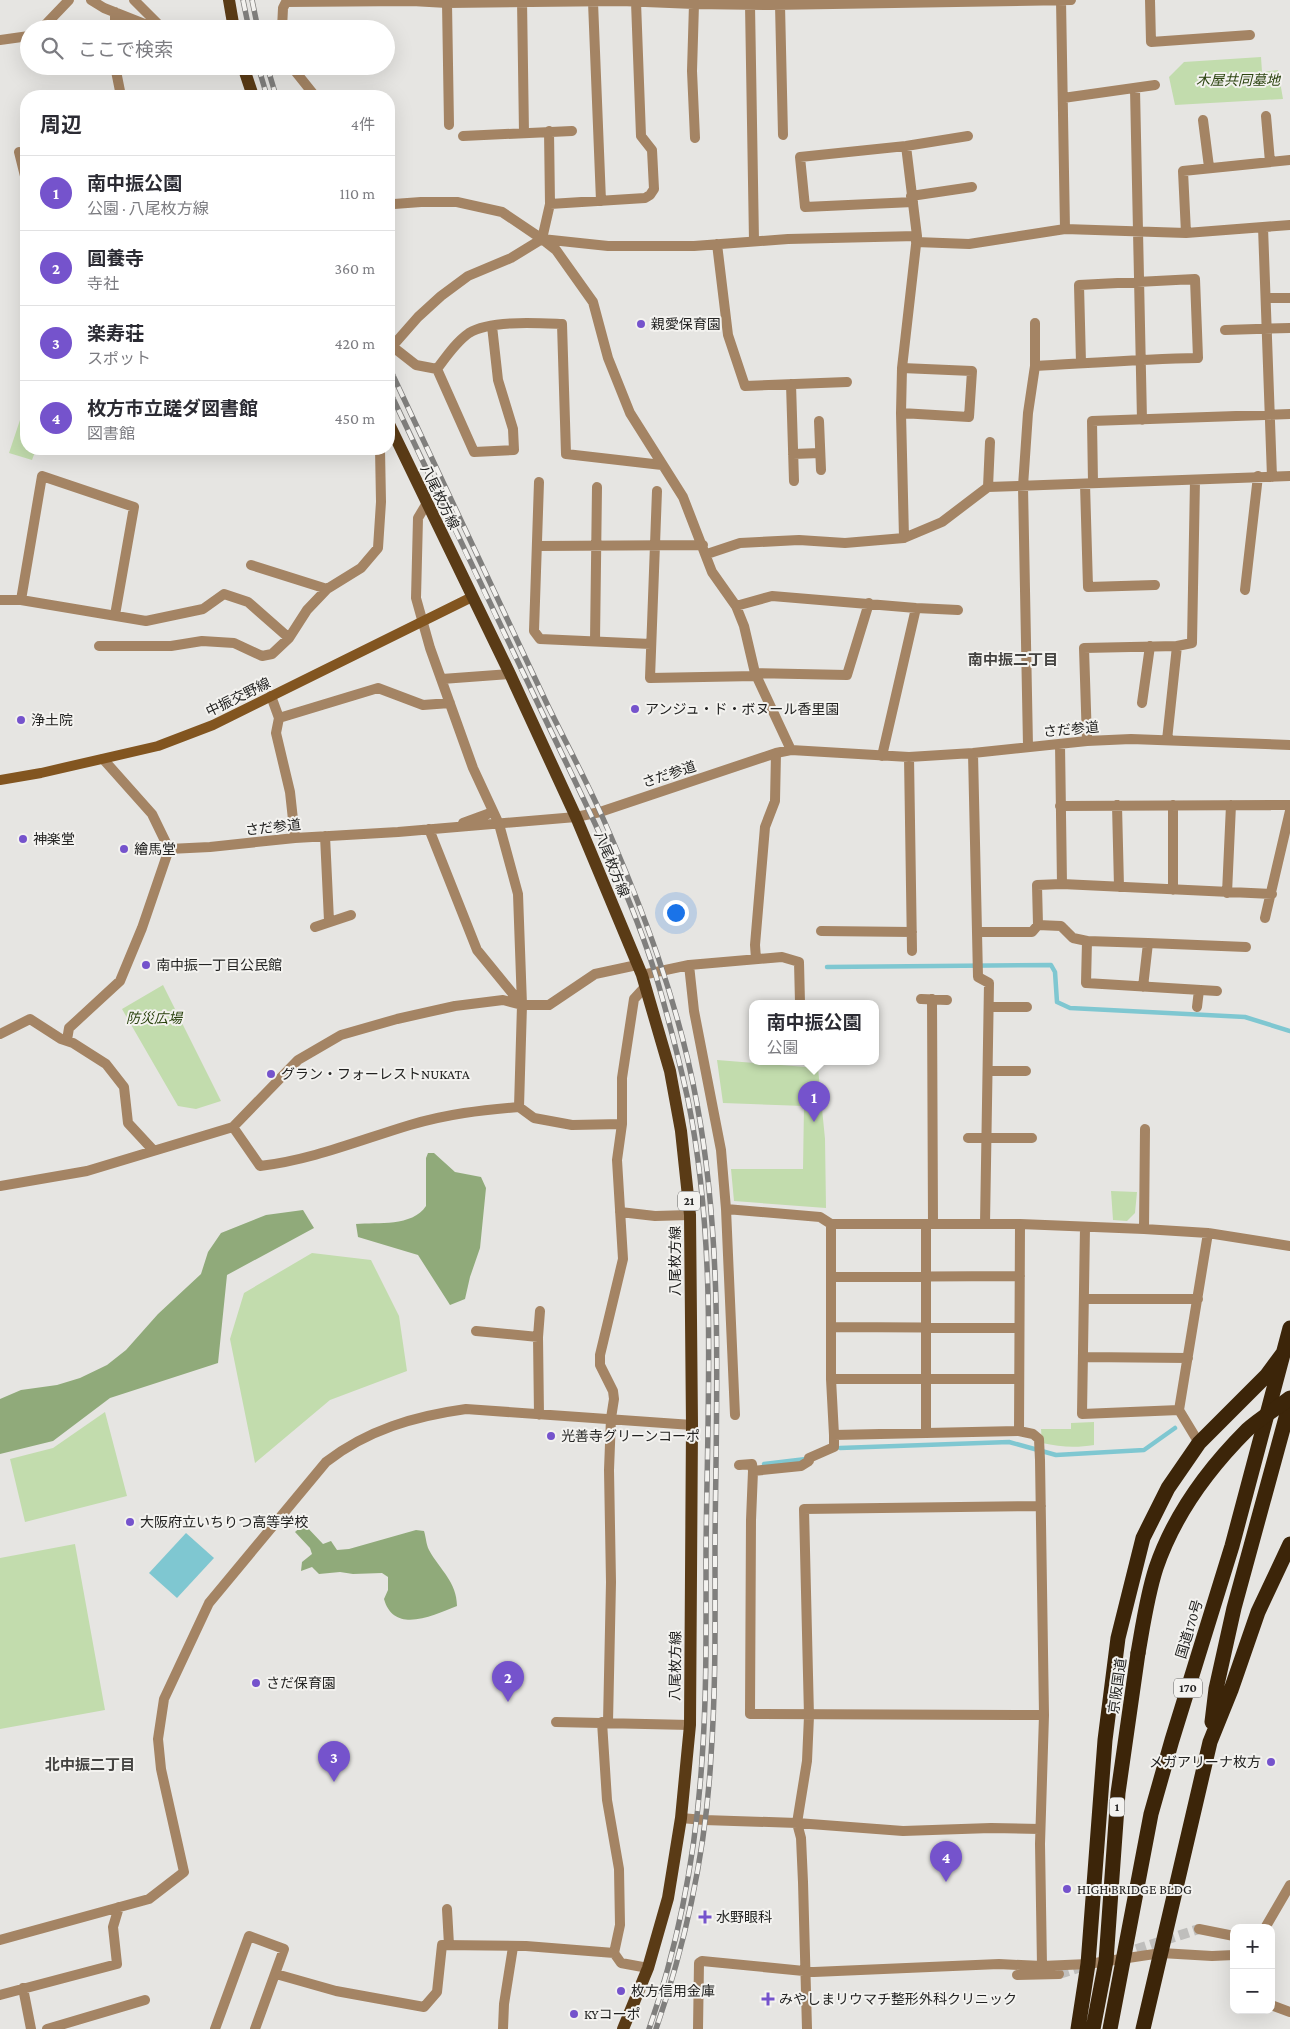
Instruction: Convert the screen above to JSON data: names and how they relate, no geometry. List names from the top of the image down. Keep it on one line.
{"streets":{"highway":["国道170号","京阪国道","170","1"],"main road":["八尾枚方線","21"],"street":["中振交野線","さだ参道"]},"crossings":[["八尾枚方線","中振交野線"],["八尾枚方線","さだ参道"]],"districts":["南中振二丁目","北中振二丁目"],"parks":["木屋共同墓地","防災広場"],"places":{"other":["親愛保育園","アンジュ・ド・ボヌール香里園","浄土院","神楽堂","繪馬堂","南中振一丁目公民館","グラン・フォーレストNUKATA","光善寺グリーンコーポ","大阪府立いちりつ高等学校","さだ保育園","メガアリーナ枚方","HIGH BRIDGE BLDG","枚方信用金庫","KYコーポ"],"health":["水野眼科","みやしまリウマチ整形外科クリニック"]},"page":{"search":"ここで検索","heading":["周辺","4件"],"list":[{"mark":"1","name":"南中振公園","note":"公園 · 八尾枚方線","value":"110 m"},{"mark":"2","name":"圓養寺","note":"寺社","value":"360 m"},{"mark":"3","name":"楽寿荘","note":"スポット","value":"420 m"},{"mark":"4","name":"枚方市立蹉ダ図書館","note":"図書館","value":"450 m"}],"popup":["南中振公園","公園"],"pins":["1","2","3","4"],"map_buttons":["+","−"]}}
